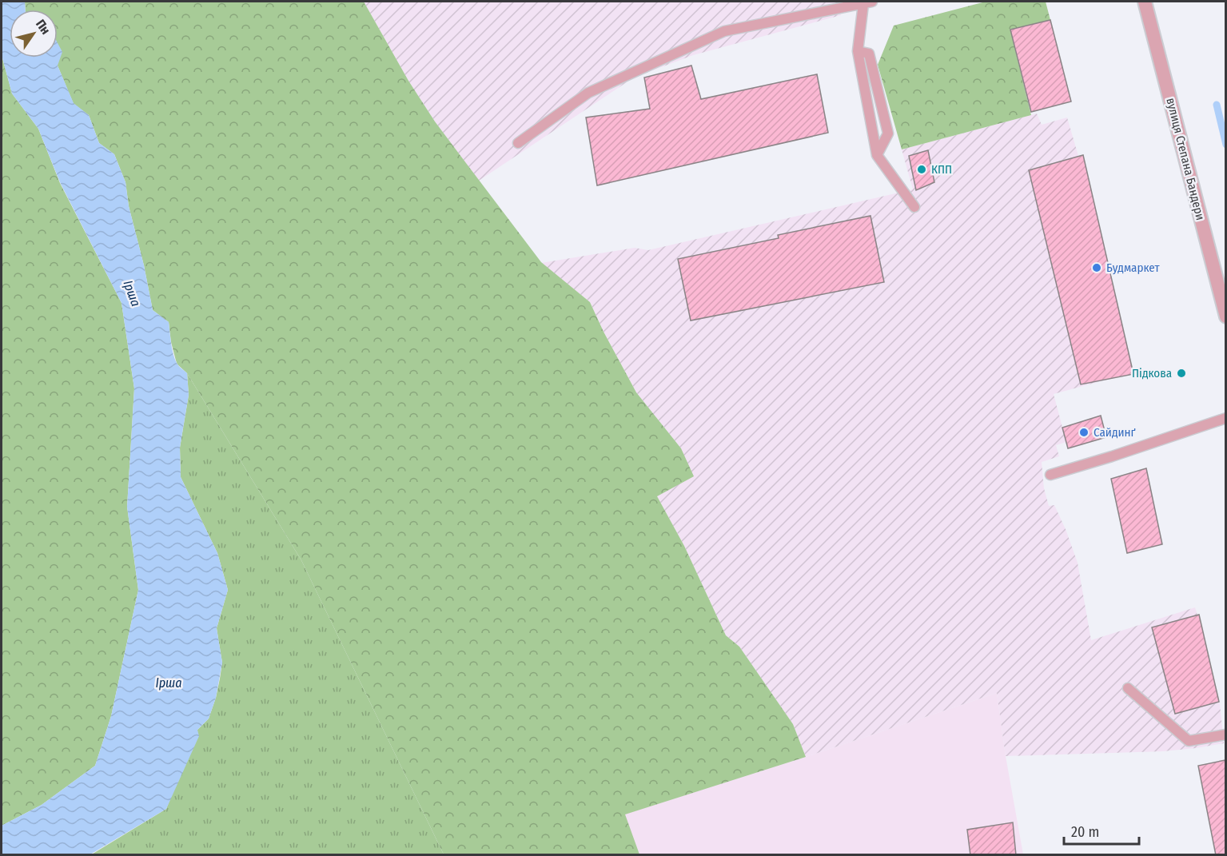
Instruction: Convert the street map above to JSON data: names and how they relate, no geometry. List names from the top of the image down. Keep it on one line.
{"streets":{"street":["вулиця Степана Бандери"]},"water":["Ірша"],"places":["КПП","Будмаркет","Підкова","Сайдинґ"],"scale_bar":"20 m","north":"top right"}
